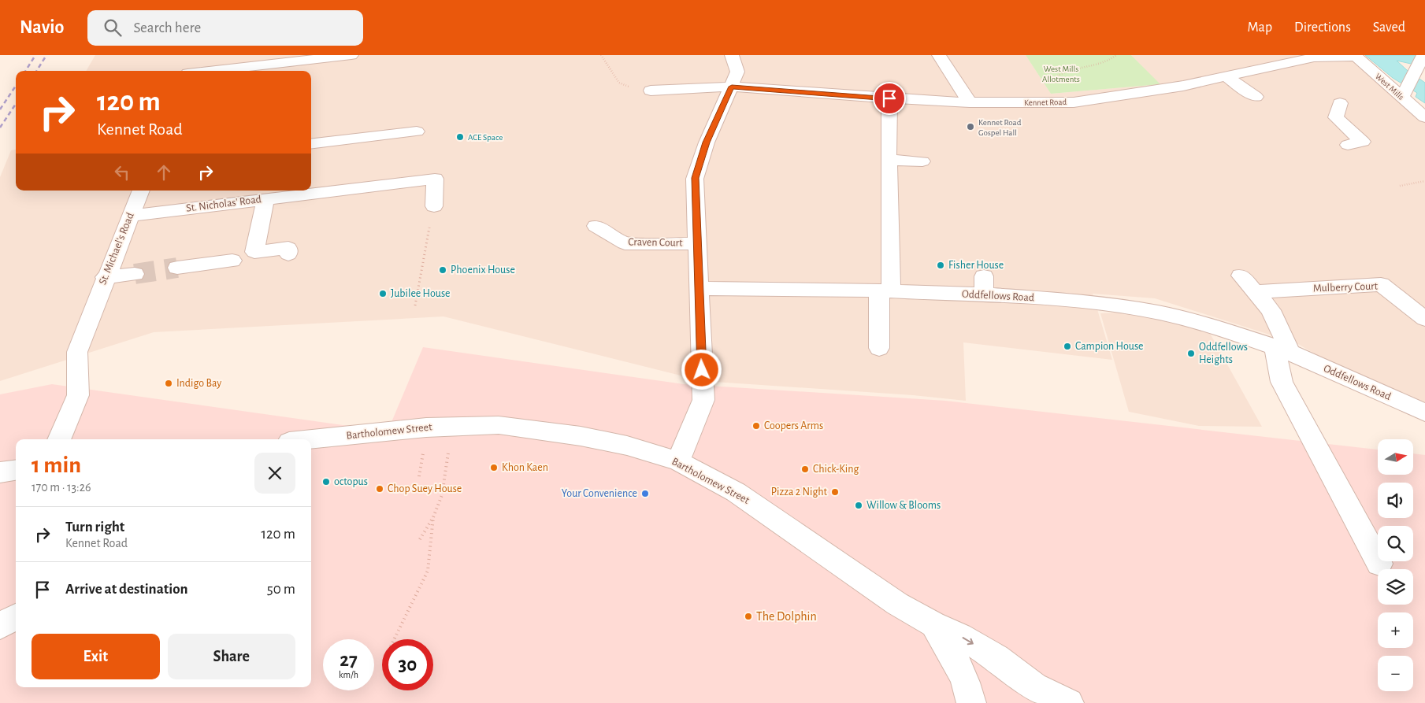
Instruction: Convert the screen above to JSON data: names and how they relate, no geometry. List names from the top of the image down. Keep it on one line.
{"streets":{"street":["West Mills","Kennet Road","St. Nicholas' Road","Craven Court","St. Michael's Road","Mulberry Court","Oddfellows Road","Bartholomew Street"]},"crossings":[["West Mills","Kennet Road"],["St. Nicholas' Road","St. Michael's Road"]],"parks":["West Mills Allotments"],"places":["Kennet Road Gospel Hall","ACE Space","Fisher House","Phoenix House","Jubilee House","Campion House","Oddfellows Heights","Indigo Bay","Coopers Arms","Khon Kaen","Chick-King","octopus","Chop Suey House","Pizza 2 Night","Your Convenience","Willow & Blooms","The Dolphin"],"north":"right","page":{"header":"Navio","search":"Search here","nav":["Map","Directions","Saved"],"turn":["120 m","Kennet Road"],"map_buttons":["+","−"],"heading":["1 min","170 m · 13:26"],"list":[{"name":"Turn right","note":"Kennet Road","value":"120 m"},{"name":"Arrive at destination","value":"50 m"}],"buttons":["Exit","Share"],"speed":"27 km/h","limit":"30"}}
